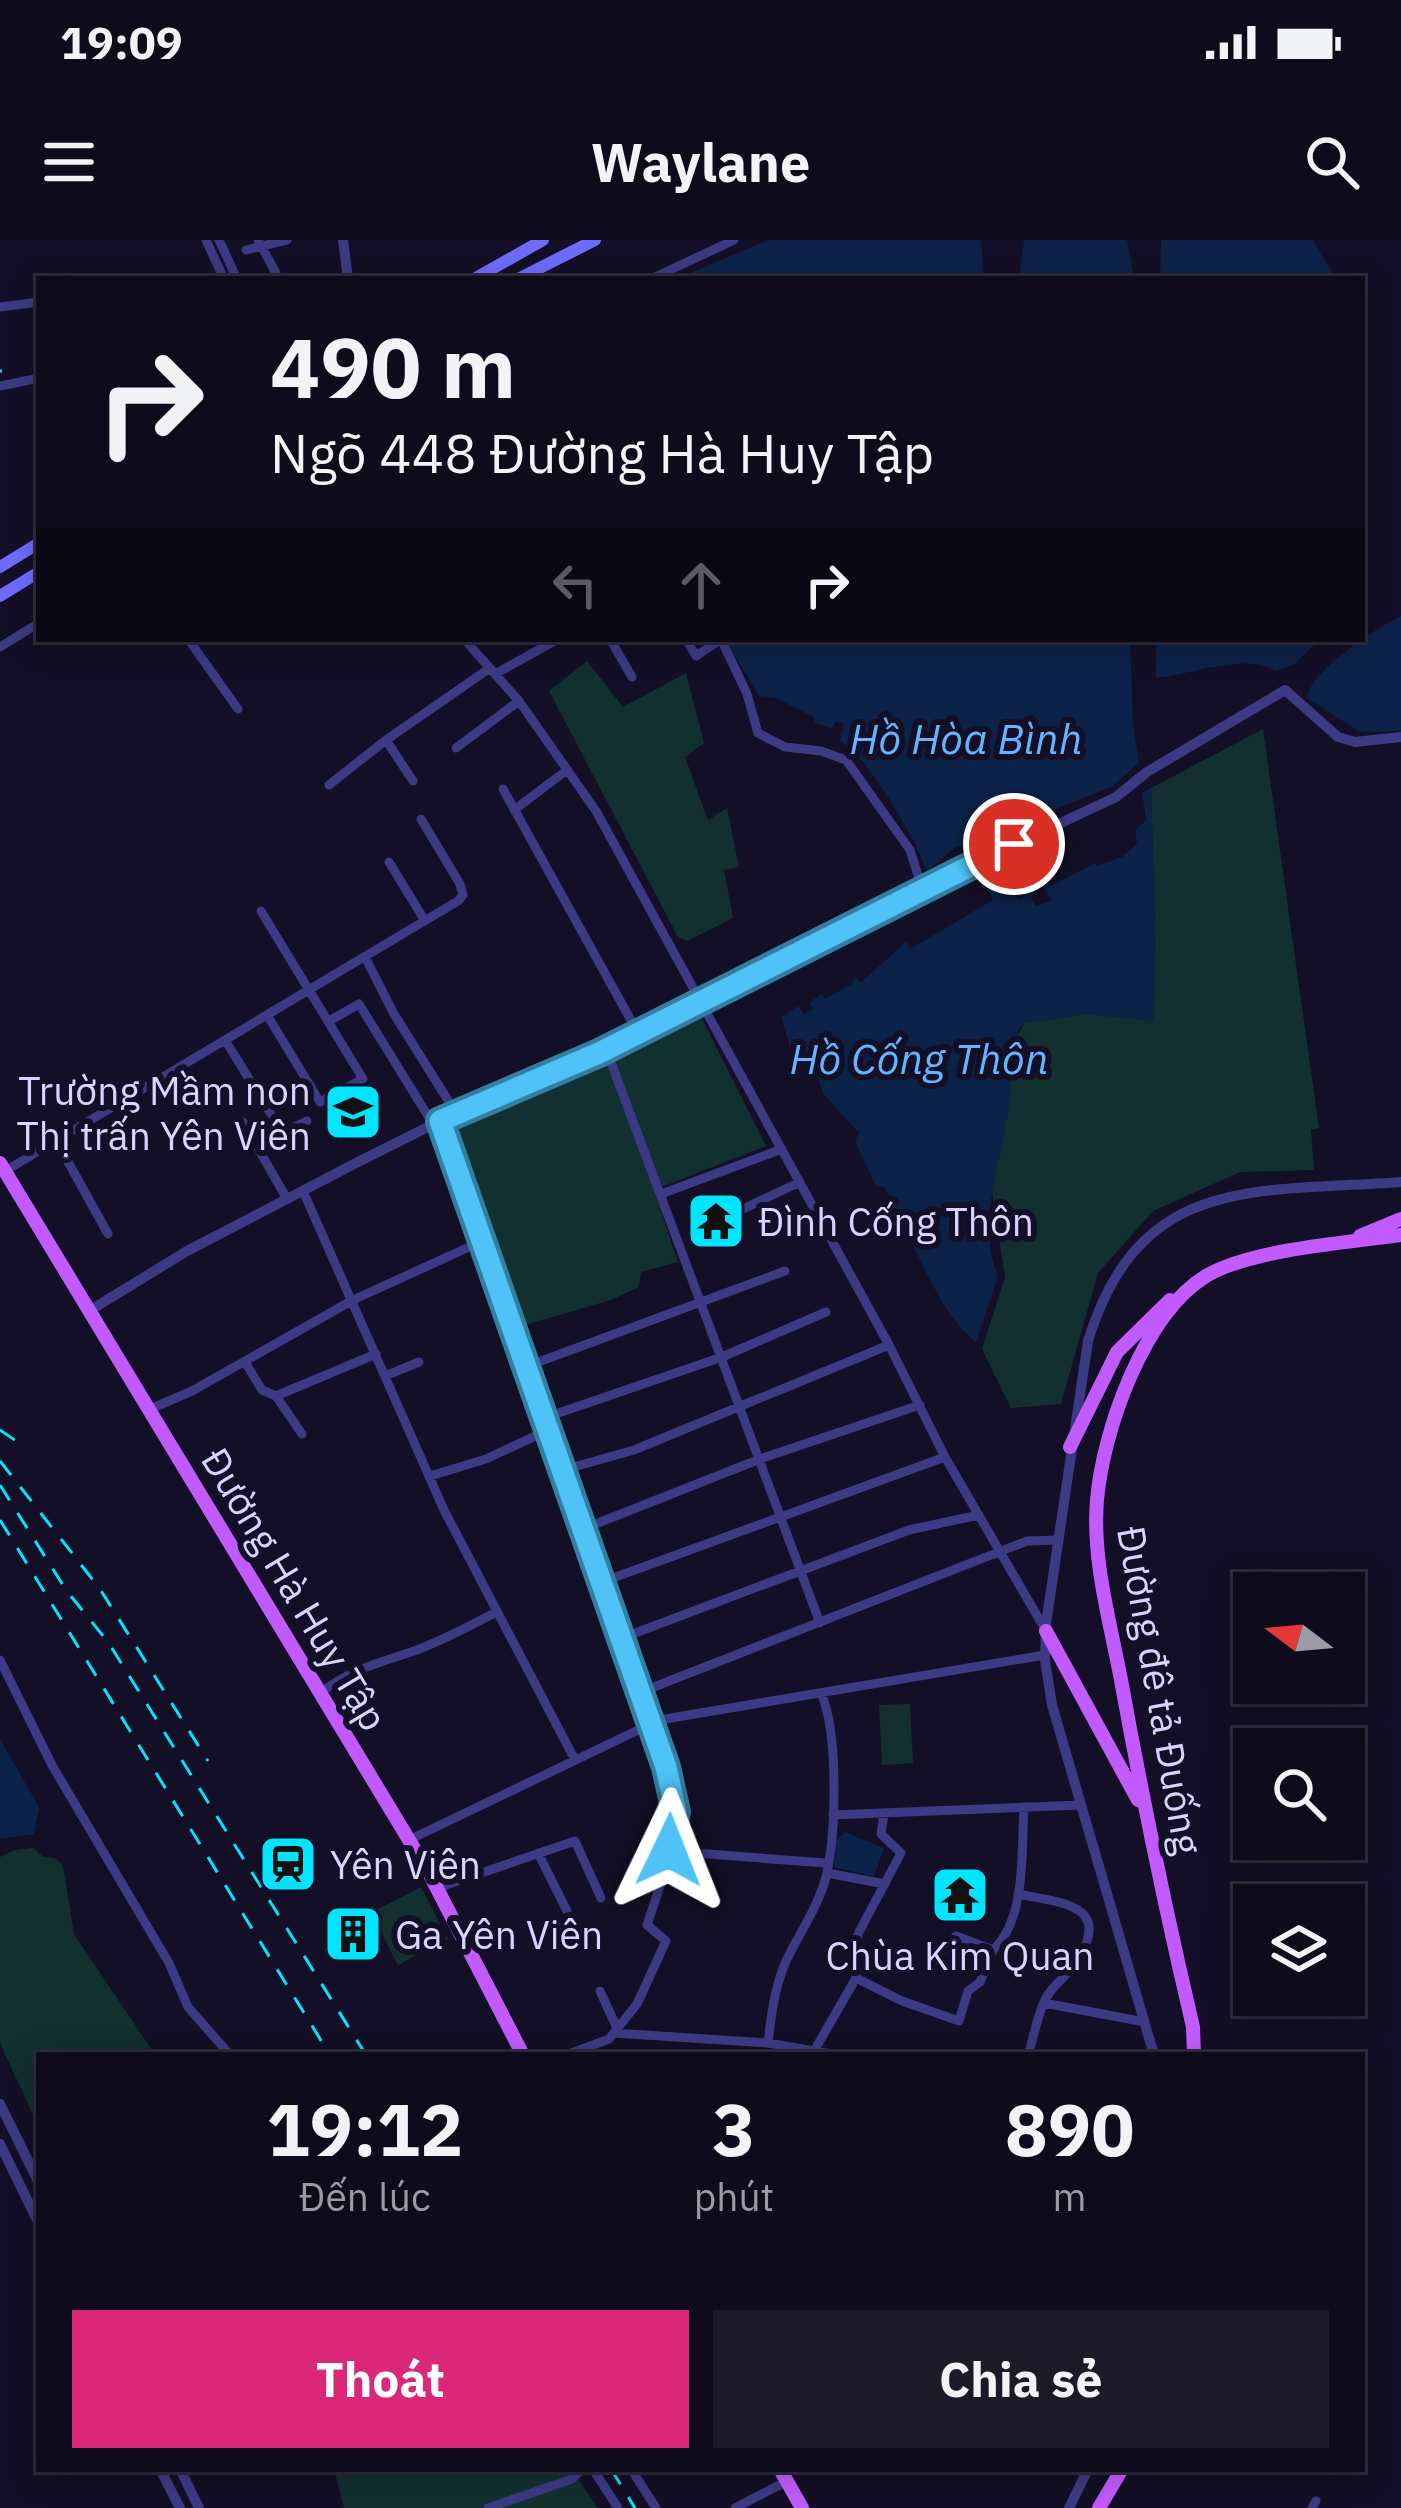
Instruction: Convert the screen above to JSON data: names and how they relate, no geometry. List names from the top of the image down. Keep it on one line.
{"streets":{"main road":["Đường Hà Huy Tập","Đường đê tả Đuống"]},"water":["Hồ Hòa Bình","Hồ Cống Thôn"],"places":{"school or university":["Trường Mầm non Thị trấn Yên Viên"],"temple":["Đình Cống Thôn","Chùa Kim Quan"],"station":["Yên Viên"],"building":["Ga Yên Viên"]},"north":"left","page":{"status":"19:09","header":"Waylane","turn":["490 m","Ngõ 448 Đường Hà Huy Tập"],"eta":["19:12","Đến lúc","3","phút","890","m"],"buttons":["Thoát","Chia sẻ"]}}
